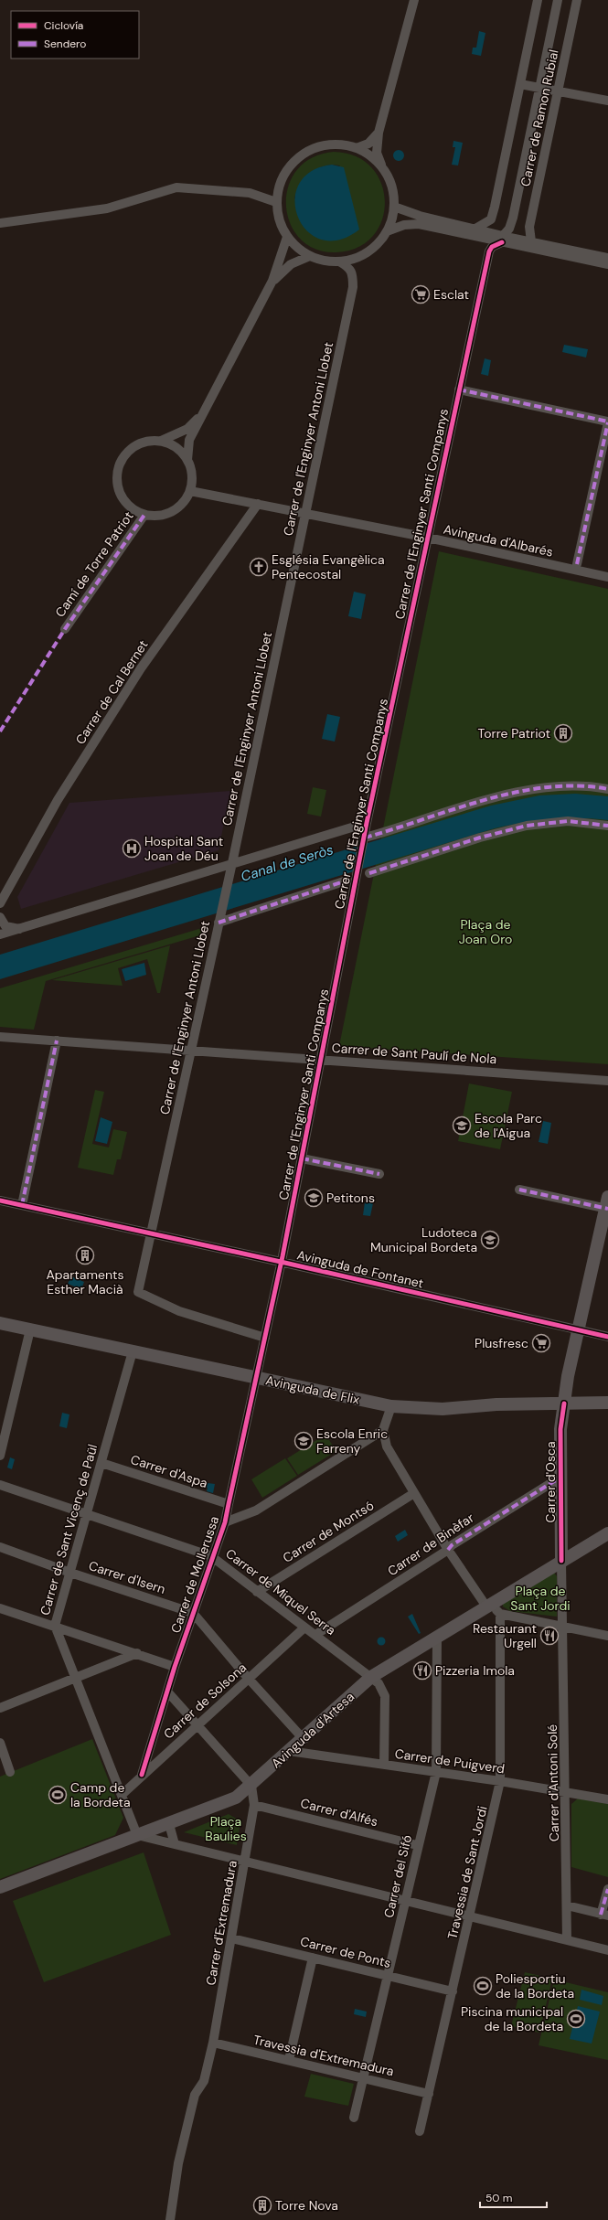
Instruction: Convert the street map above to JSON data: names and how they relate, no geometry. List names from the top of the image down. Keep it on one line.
{"streets":{"main road":["Avinguda de Flix","Carrer d'Osca","Avinguda d'Artesa"],"street":["Carrer de Ramon Rubial","Carrer de l'Enginyer Antoni Llobet","Carrer de l'Enginyer Santi Companys","Avinguda d'Albarés","Camí de Torre Patriot","Carrer de Cal Bernet","Carrer de Sant Paulí de Nola","Avinguda de Fontanet","Carrer d'Aspa","Carrer de Sant Vicenç de Paül","Carrer de Montsó","Carrer de Binèfar","Carrer de Mollerussa","Carrer d'Isern","Carrer de Miquel Serra","Carrer de Solsona","Carrer de Puigverd","Carrer d'Antoni Solé","Carrer d'Alfés","Travessia de Sant Jordi","Carrer del Sifó","Carrer d'Extremadura","Carrer de Ponts","Travessia d'Extremadura"]},"crossings":[["Carrer de Ramon Rubial","Carrer de l'Enginyer Santi Companys"],["Carrer de l'Enginyer Antoni Llobet","Carrer de l'Enginyer Santi Companys"],["Carrer de l'Enginyer Antoni Llobet","Avinguda d'Albarés"],["Carrer de l'Enginyer Antoni Llobet","Carrer de Sant Paulí de Nola"],["Carrer de l'Enginyer Antoni Llobet","Avinguda de Fontanet"],["Carrer de l'Enginyer Santi Companys","Avinguda d'Albarés"],["Carrer de l'Enginyer Santi Companys","Carrer de Sant Paulí de Nola"],["Carrer de l'Enginyer Santi Companys","Avinguda de Fontanet"],["Carrer de l'Enginyer Santi Companys","Avinguda de Flix"],["Carrer de l'Enginyer Santi Companys","Carrer de Mollerussa"],["Avinguda d'Albarés","Camí de Torre Patriot"],["Avinguda d'Albarés","Carrer de Cal Bernet"],["Avinguda de Fontanet","Carrer d'Osca"],["Avinguda de Flix","Carrer d'Osca"],["Avinguda de Flix","Carrer de Sant Vicenç de Paül"],["Avinguda de Flix","Carrer de Mollerussa"],["Carrer d'Aspa","Carrer de Sant Vicenç de Paül"],["Carrer d'Aspa","Carrer de Mollerussa"],["Carrer d'Osca","Carrer de Binèfar"],["Carrer d'Osca","Avinguda d'Artesa"],["Carrer de Sant Vicenç de Paül","Carrer d'Isern"],["Carrer de Sant Vicenç de Paül","Carrer de Miquel Serra"],["Carrer de Sant Vicenç de Paül","Carrer de Solsona"],["Carrer de Sant Vicenç de Paül","Avinguda d'Artesa"],["Carrer de Montsó","Carrer de Miquel Serra"],["Carrer de Binèfar","Carrer de Miquel Serra"],["Carrer de Mollerussa","Carrer d'Isern"],["Carrer de Mollerussa","Carrer de Miquel Serra"],["Carrer de Mollerussa","Carrer de Solsona"],["Carrer de Miquel Serra","Carrer de Solsona"],["Carrer de Miquel Serra","Avinguda d'Artesa"],["Carrer de Miquel Serra","Carrer de Puigverd"],["Avinguda d'Artesa","Carrer de Puigverd"],["Avinguda d'Artesa","Carrer del Sifó"],["Avinguda d'Artesa","Carrer d'Extremadura"],["Carrer de Puigverd","Carrer d'Antoni Solé"],["Carrer de Puigverd","Travessia de Sant Jordi"],["Carrer de Puigverd","Carrer del Sifó"],["Carrer d'Alfés","Carrer del Sifó"],["Carrer d'Alfés","Carrer d'Extremadura"],["Travessia de Sant Jordi","Carrer de Ponts"],["Travessia de Sant Jordi","Travessia d'Extremadura"],["Carrer del Sifó","Carrer de Ponts"],["Carrer del Sifó","Travessia d'Extremadura"],["Carrer d'Extremadura","Carrer de Ponts"],["Carrer d'Extremadura","Travessia d'Extremadura"]],"water":["Canal de Seròs"],"parks":["Plaça de Joan Oro","Plaça de Sant Jordi","Plaça Baulies"],"places":{"supermarket":["Esclat","Plusfresc"],"church":["Església Evangèlica Pentecostal"],"building":["Torre Patriot","Apartaments Esther Macià","Torre Nova"],"hospital":["Hospital Sant Joan de Déu"],"school or university":["Escola Parc de l'Aigua","Petitons","Ludoteca Municipal Bordeta","Escola Enric Farreny"],"restaurant":["Restaurant Urgell","Pizzeria Imola"],"sports":["Camp de la Bordeta","Poliesportiu de la Bordeta","Piscina municipal de la Bordeta"]},"legend":["Ciclovía","Sendero"],"scale_bar":"50 m"}
